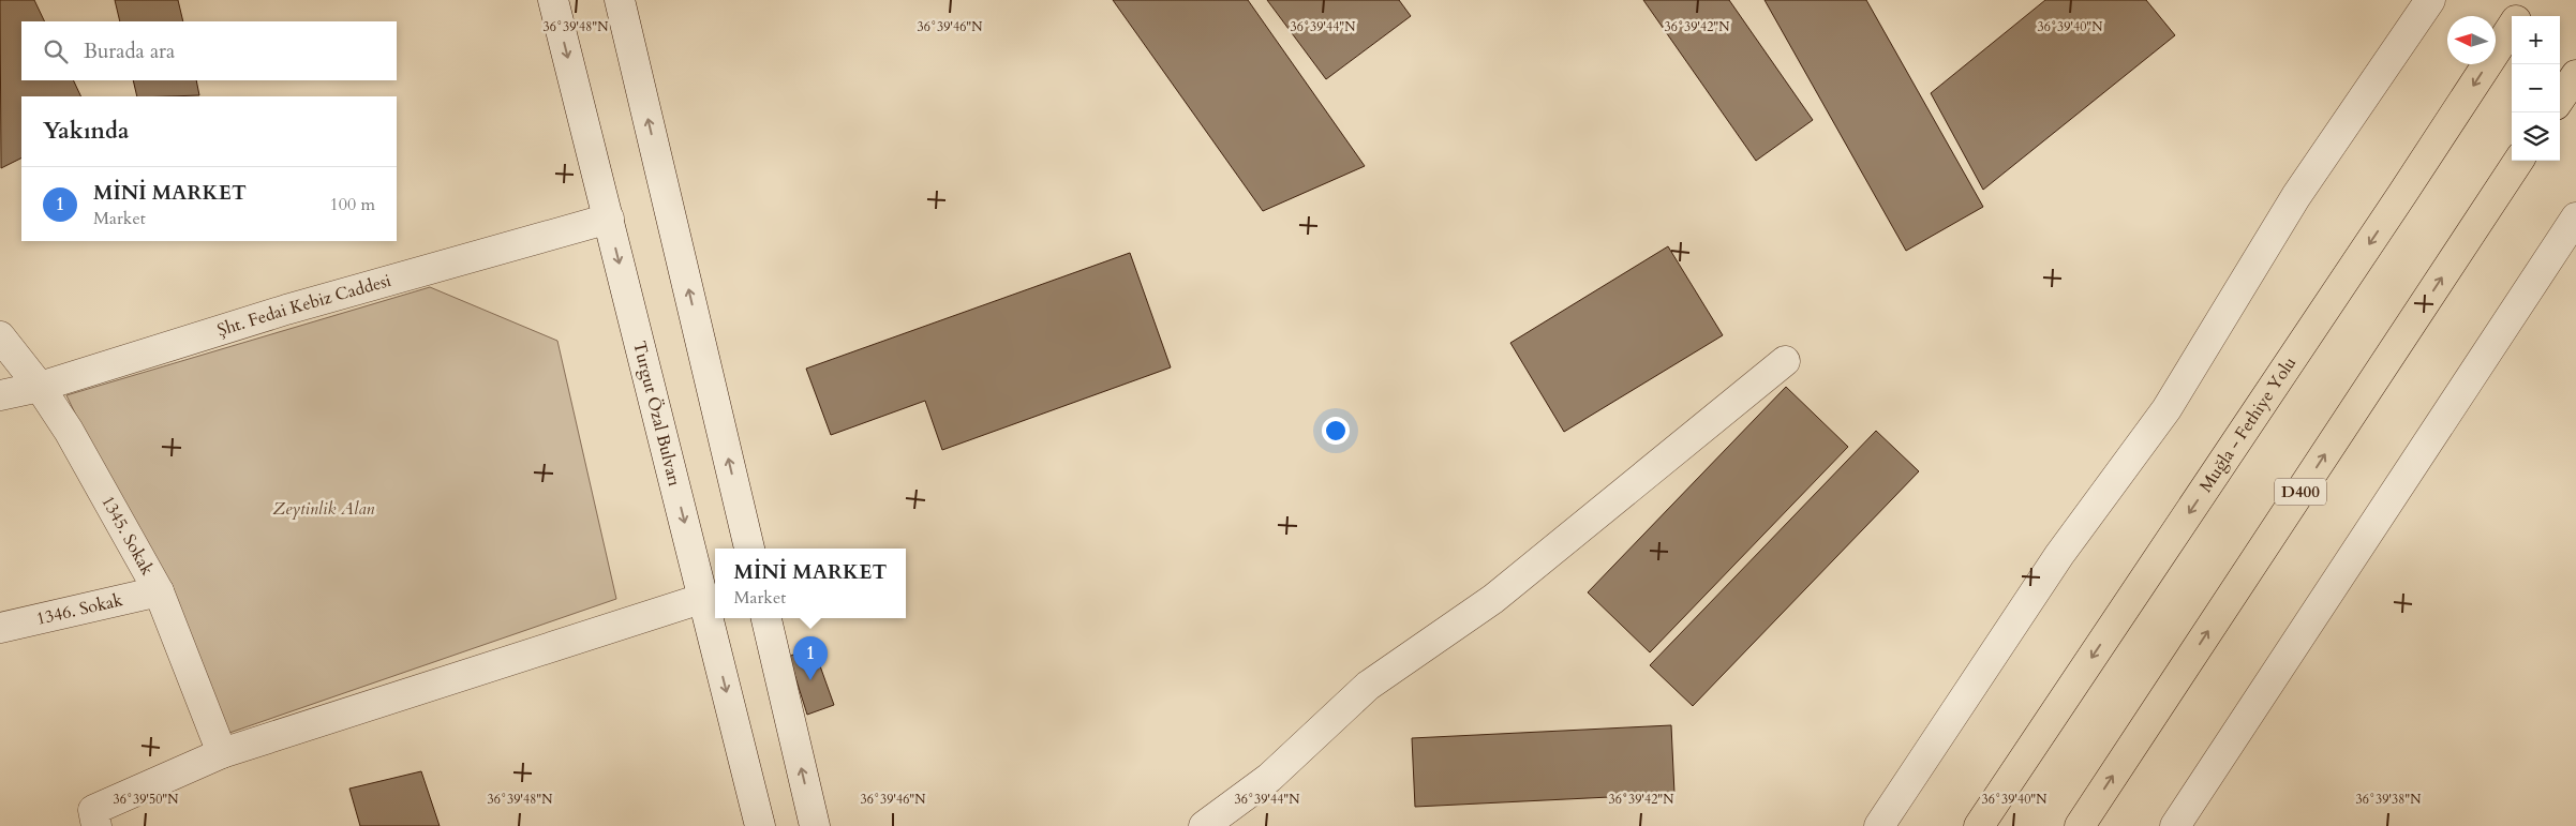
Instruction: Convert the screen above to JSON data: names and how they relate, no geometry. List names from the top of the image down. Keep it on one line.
{"streets":{"highway":["Muğla - Fethiye Yolu","D400"],"street":["Şht. Fedai Kebiz Caddesi","Turgut Özal Bulvarı","1345. Sokak","1346. Sokak"]},"crossings":[["Şht. Fedai Kebiz Caddesi","Turgut Özal Bulvarı"],["Şht. Fedai Kebiz Caddesi","1345. Sokak"],["1345. Sokak","1346. Sokak"]],"parks":["Zeytinlik Alan"],"north":"left","page":{"map_buttons":["+","−"],"search":"Burada ara","heading":"Yakında","list":[{"mark":"1","name":"MİNİ MARKET","note":"Market","value":"100 m"}],"popup":["MİNİ MARKET","Market"],"pins":"1"},"coordinates":["36°39'48\"N","36°39'46\"N","36°39'44\"N","36°39'42\"N","36°39'40\"N","36°39'50\"N","36°39'38\"N"]}
